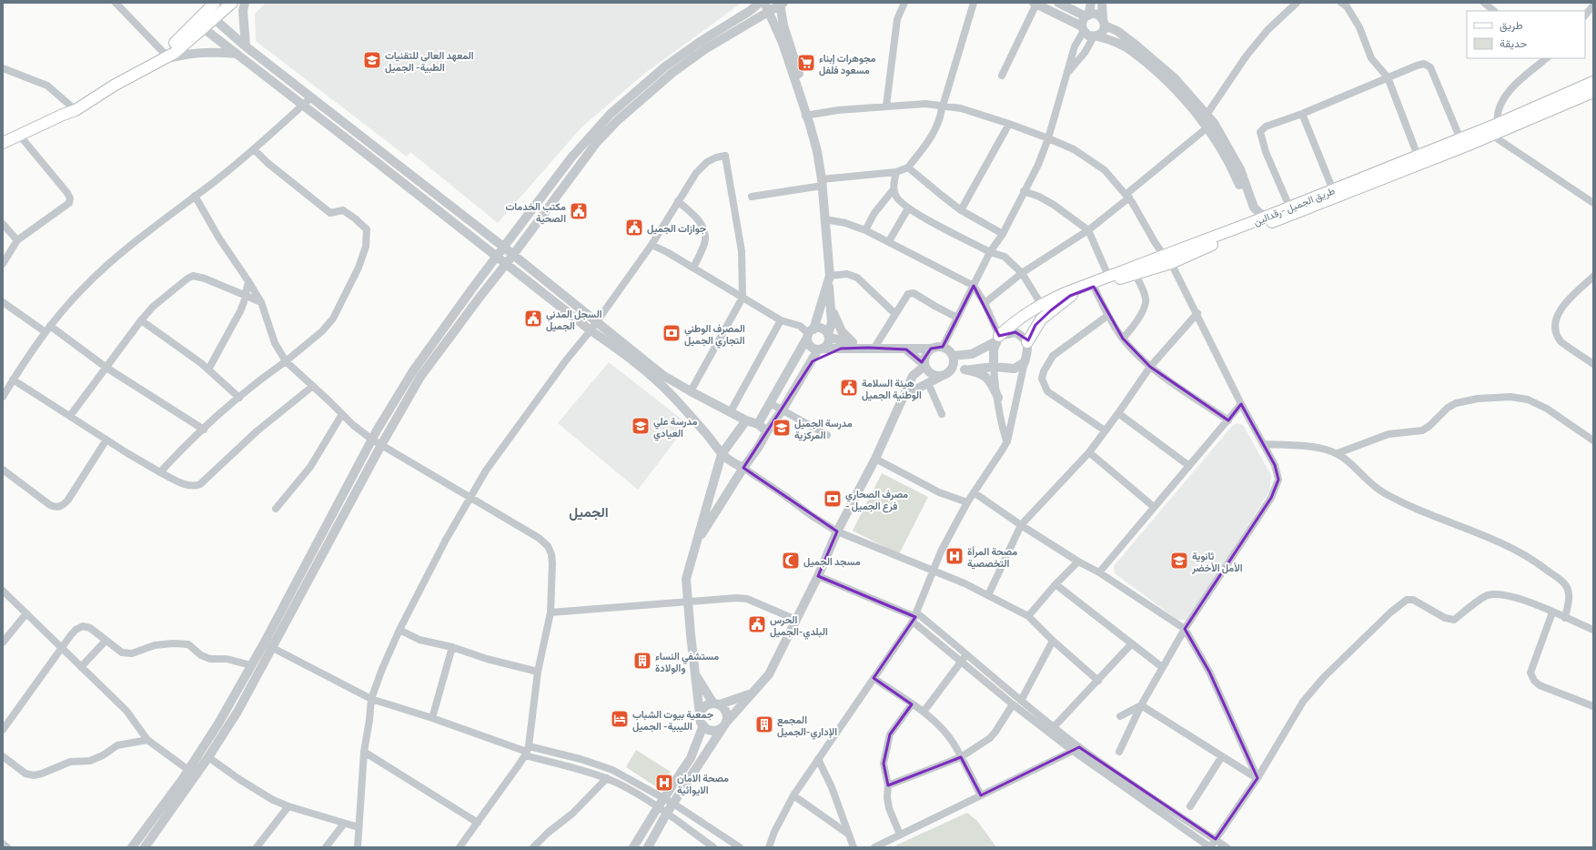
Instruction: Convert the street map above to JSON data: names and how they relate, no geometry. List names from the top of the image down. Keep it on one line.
{"streets":{"main road":["طريق الجميل -رقدالين"]},"districts":["الجميل"],"places":{"school or university":["المعهد العالي للتقنيات الطبية- الجميل","مدرسة علي العيادي","مدرسة الجميل المركزية","ثانوية الأمل الأخضر"],"supermarket":["مجوهرات إبناء مسعود فلفل"],"public building":["مكتب الخدمات الصحية","جوازات الجميل","السجل المدني الجميل","هيئة السلامة الوطنية الجميل","الحرس البلدي-الجميل"],"bank":["المصرف الوطني التجاري الجميل","مصرف الصحاري - فرع الجميل"],"hospital":["مصحة المرأة التخصصية","مصحة الامان الايوائية"],"mosque":["مسجد الجميل"],"building":["مستشفي النساء والولادة","المجمع الإداري-الجميل"],"hotel":["جمعية بيوت الشباب الليبية- الجميل"]},"legend":["طريق","حديقة"]}
